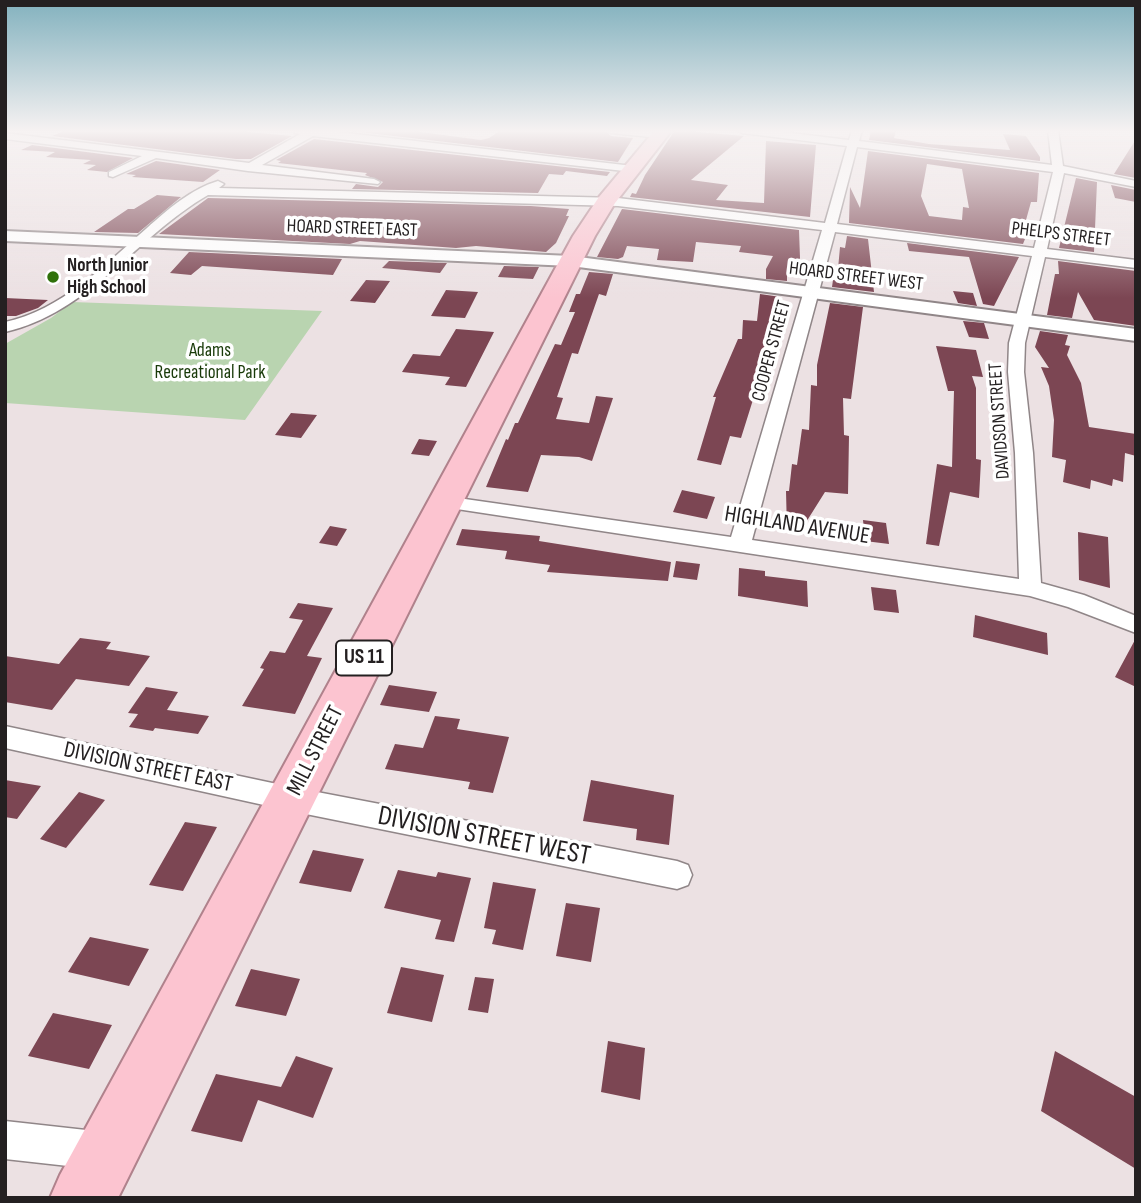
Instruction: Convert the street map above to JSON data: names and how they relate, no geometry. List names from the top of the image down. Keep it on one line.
{"streets":{"highway":["US 11","MILL STREET"],"street":["HOARD STREET EAST","PHELPS STREET","HOARD STREET WEST","COOPER STREET","DAVIDSON STREET","HIGHLAND AVENUE","DIVISION STREET EAST","DIVISION STREET WEST"]},"crossings":[["HOARD STREET EAST","HOARD STREET WEST"],["HOARD STREET EAST","MILL STREET"],["PHELPS STREET","COOPER STREET"],["PHELPS STREET","DAVIDSON STREET"],["PHELPS STREET","MILL STREET"],["HOARD STREET WEST","COOPER STREET"],["HOARD STREET WEST","DAVIDSON STREET"],["HOARD STREET WEST","MILL STREET"],["COOPER STREET","HIGHLAND AVENUE"],["DAVIDSON STREET","HIGHLAND AVENUE"],["HIGHLAND AVENUE","MILL STREET"],["MILL STREET","DIVISION STREET EAST"],["MILL STREET","DIVISION STREET WEST"],["DIVISION STREET EAST","DIVISION STREET WEST"]],"parks":["Adams Recreational Park"],"places":["North Junior High School"]}
